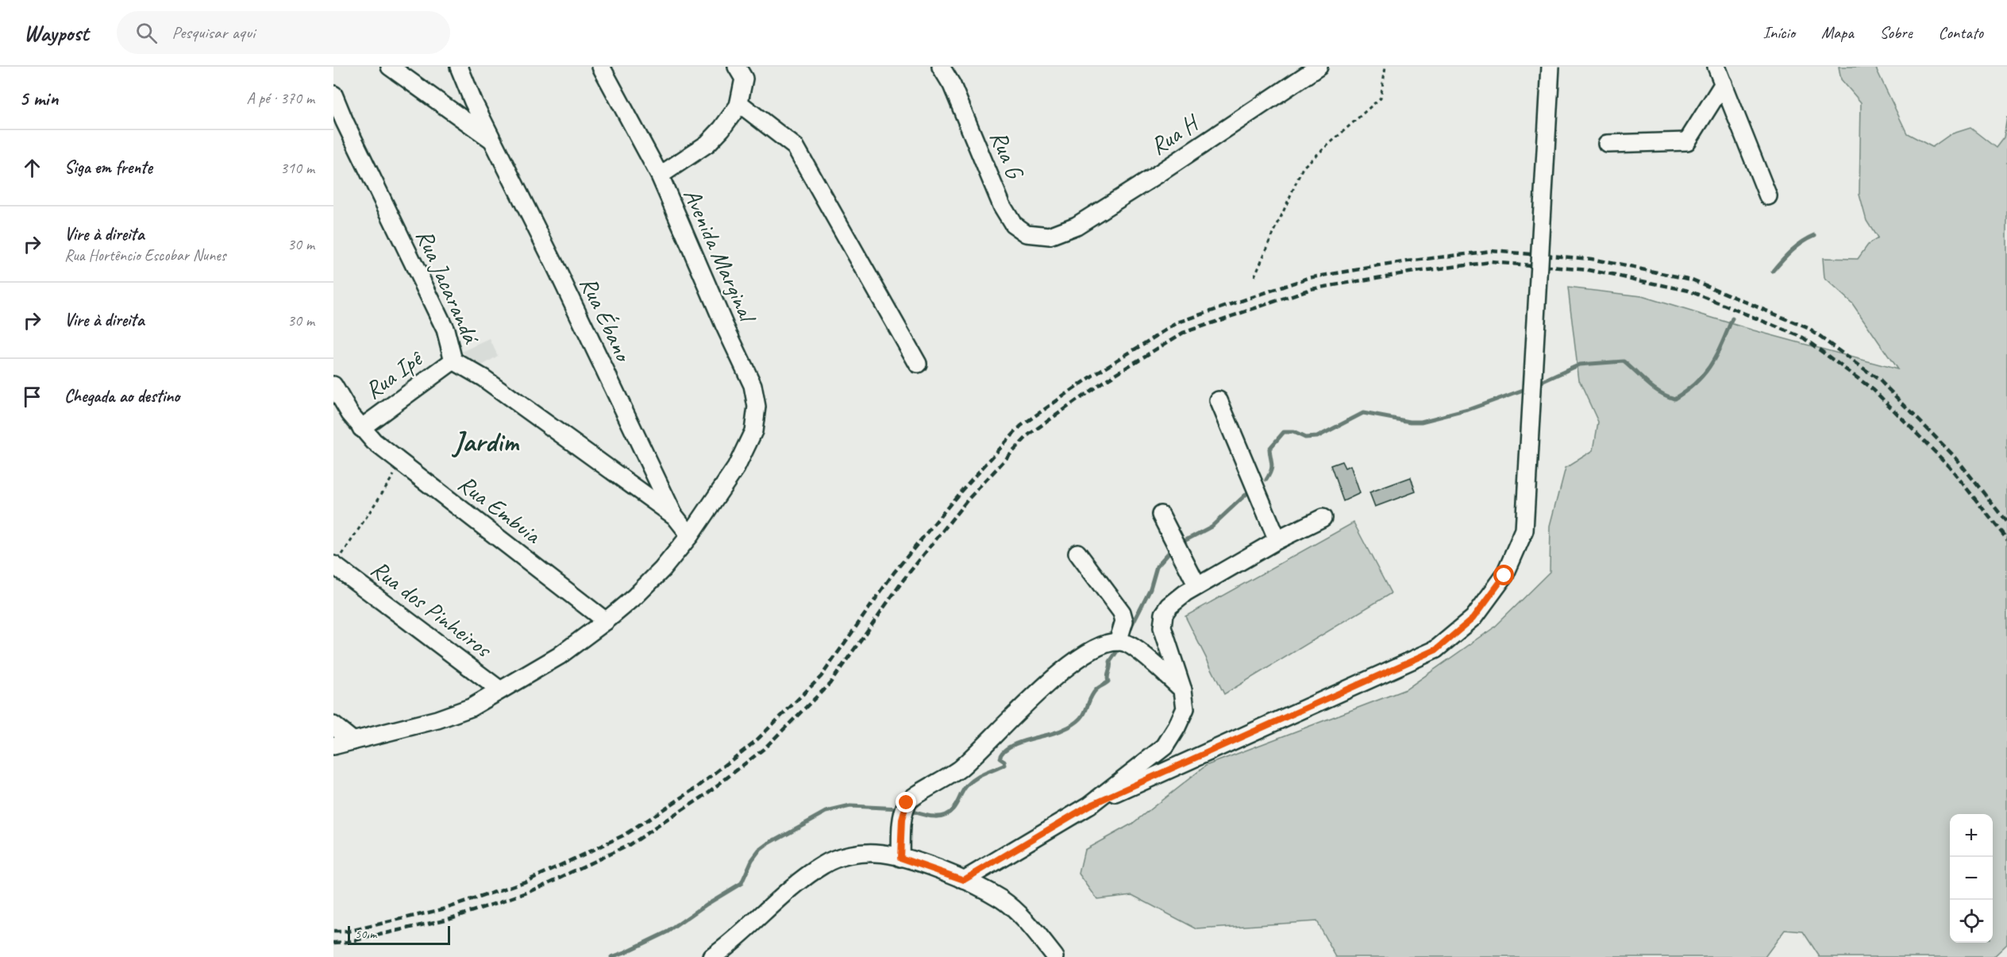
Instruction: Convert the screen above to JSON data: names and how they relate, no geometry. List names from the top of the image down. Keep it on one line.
{"streets":{"street":["Rua H","Rua G","Avenida Marginal","Rua Jacarandá","Rua Ébano","Rua Ipê","Rua Embuia","Rua dos Pinheiros"]},"crossings":[["Rua H","Rua G"],["Avenida Marginal","Rua Jacarandá"],["Avenida Marginal","Rua Embuia"],["Avenida Marginal","Rua dos Pinheiros"],["Rua Jacarandá","Rua Ébano"],["Rua Jacarandá","Rua Ipê"],["Rua Ipê","Rua Embuia"]],"districts":["Jardim"],"scale_bar":"50 m","page":{"header":"Waypost","search":"Pesquisar aqui","nav":["Início","Mapa","Sobre","Contato"],"heading":["5 min","A pé · 370 m"],"list":[["Siga em frente","310 m"],["Vire à direita","Rua Hortêncio Escobar Nunes","30 m"],["Vire à direita","30 m"],"Chegada ao destino"],"map_buttons":["+","−"],"scale":"50 m"}}
